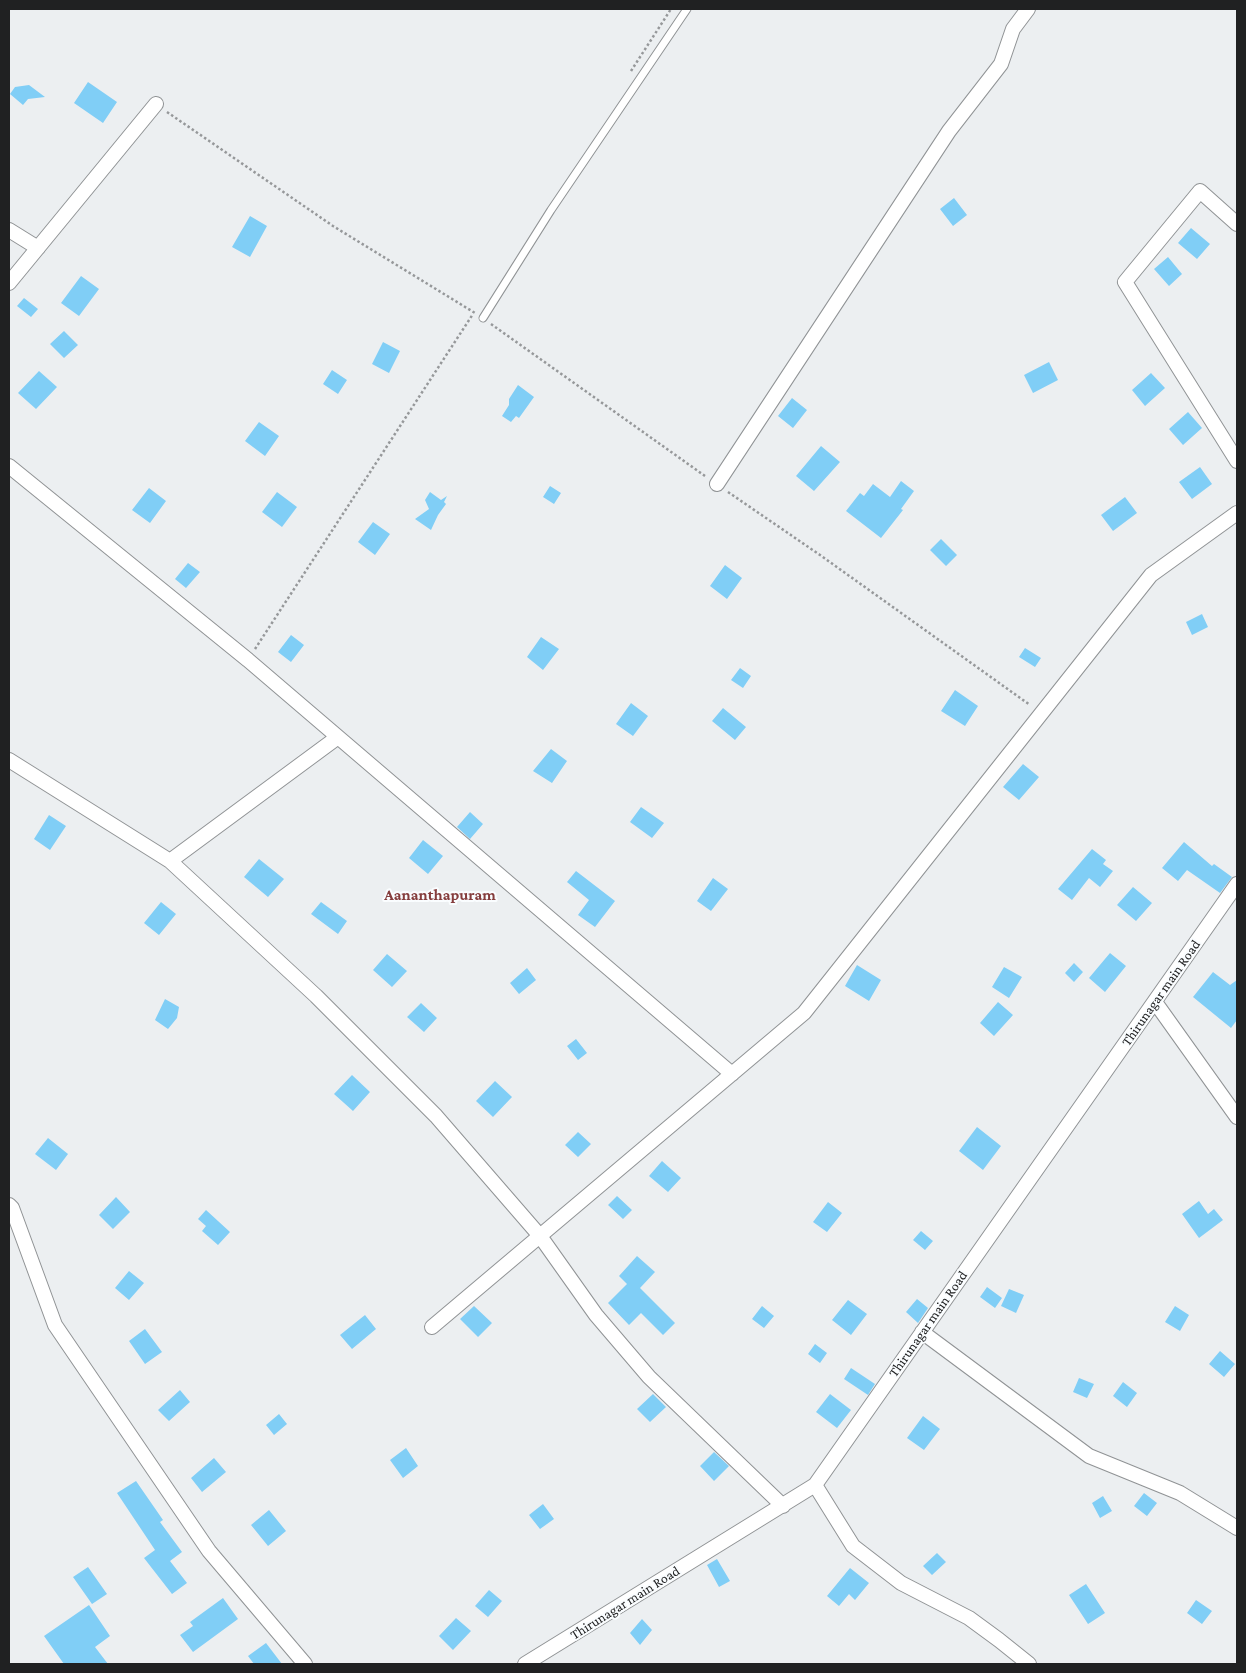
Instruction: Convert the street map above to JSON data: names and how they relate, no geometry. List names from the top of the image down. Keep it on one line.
{"streets":{"street":["Thirunagar main Road"]},"districts":["Aananthapuram"]}
